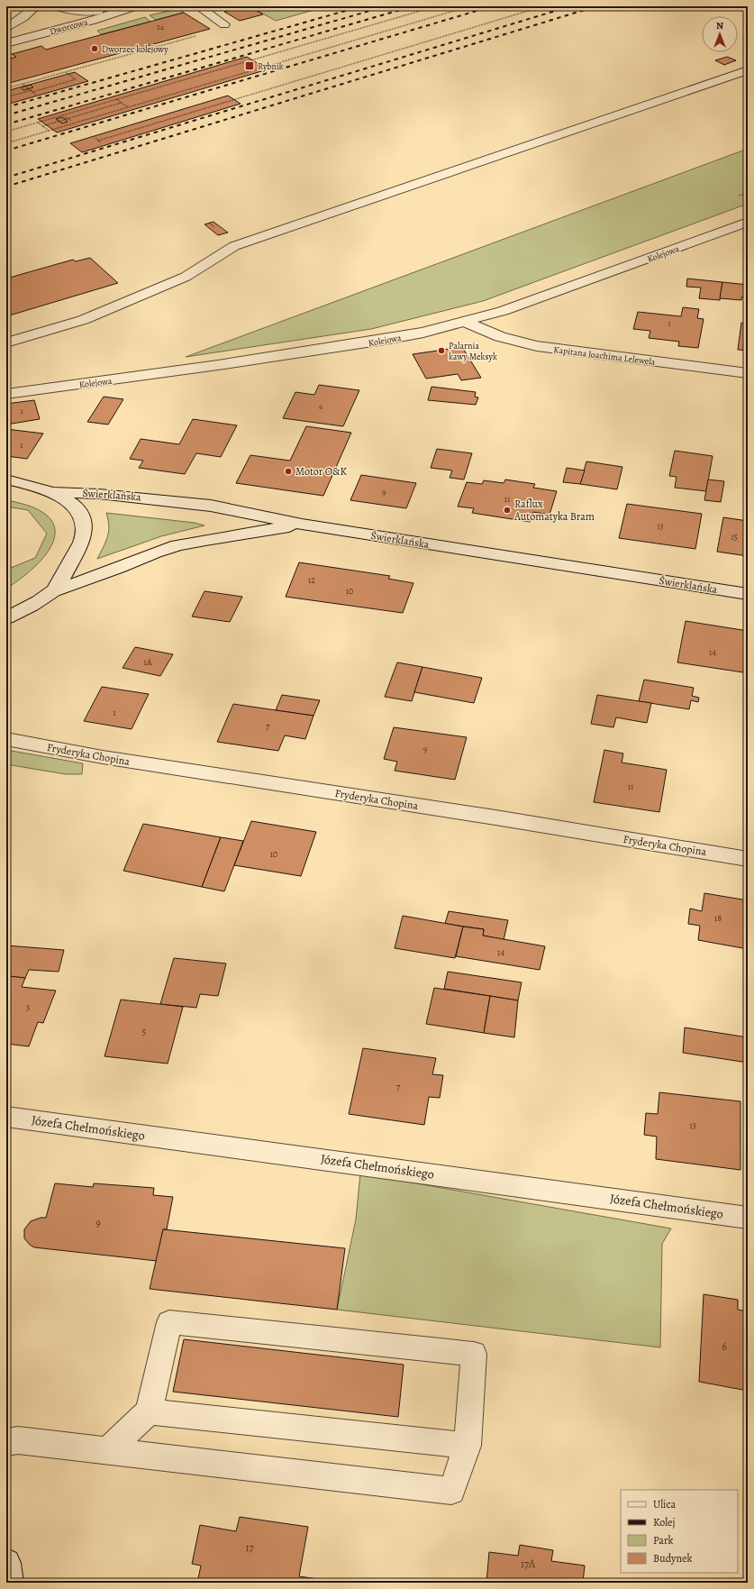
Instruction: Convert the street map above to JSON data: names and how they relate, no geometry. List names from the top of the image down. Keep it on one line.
{"streets":{"street":["Dworcowa","Kolejowa","Kapitana Joachima Lelewela","Świerklańska","Fryderyka Chopina","Józefa Chełmońskiego"]},"crossings":[["Kolejowa","Kapitana Joachima Lelewela"]],"places":{"other":["Dworzec kolejowy","Palarnia kawy Meksyk","Motor O&K","Raflux Automatyka Bram"],"transit":["Rybnik"]},"house_numbers":["2a","1","6","1","1","9","11","13","15","12","10","14","1A","1","7","9","11","10","18","14","3","5","7","13","9","6","17","17A"],"legend":["Ulica","Kolej","Park","Budynek"],"north":"top"}
